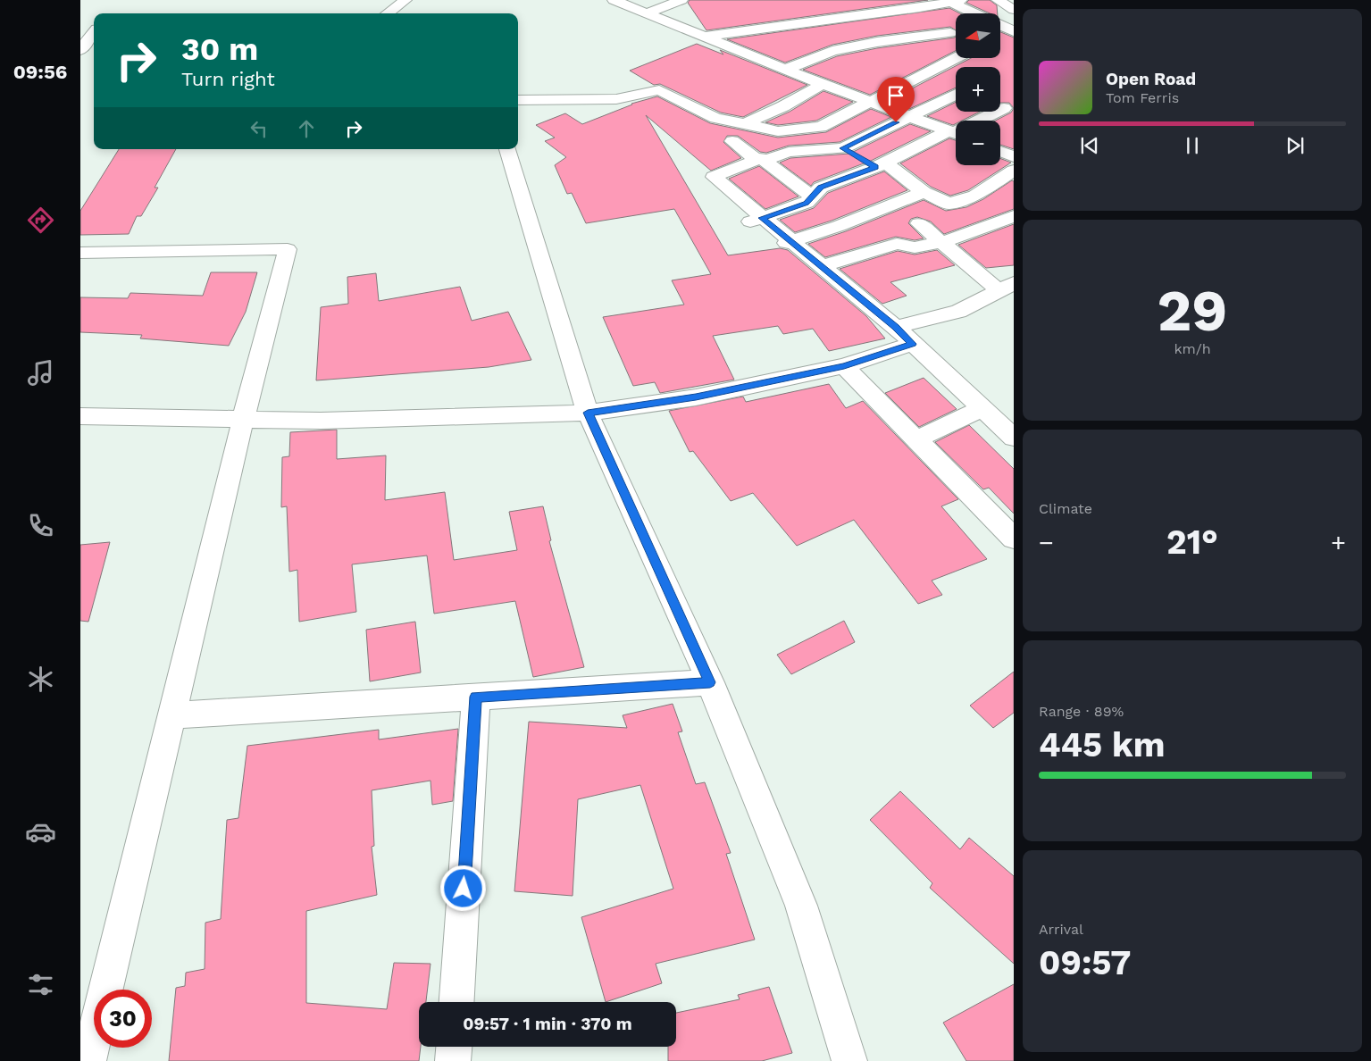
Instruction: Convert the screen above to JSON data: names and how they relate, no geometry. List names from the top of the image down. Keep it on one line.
{"north":"left","page":{"tabs":"09:56","map_buttons":["+","−"],"turn":["30 m","Turn right"],"song":["Open Road","Tom Ferris"],"tile":[["29","km/h"],"Climate",["Range · 89%","445 km"],["Arrival","09:57"]],"heat":["−","21°","+"],"limit":"30","trip":"09:57 · 1 min · 370 m"}}
